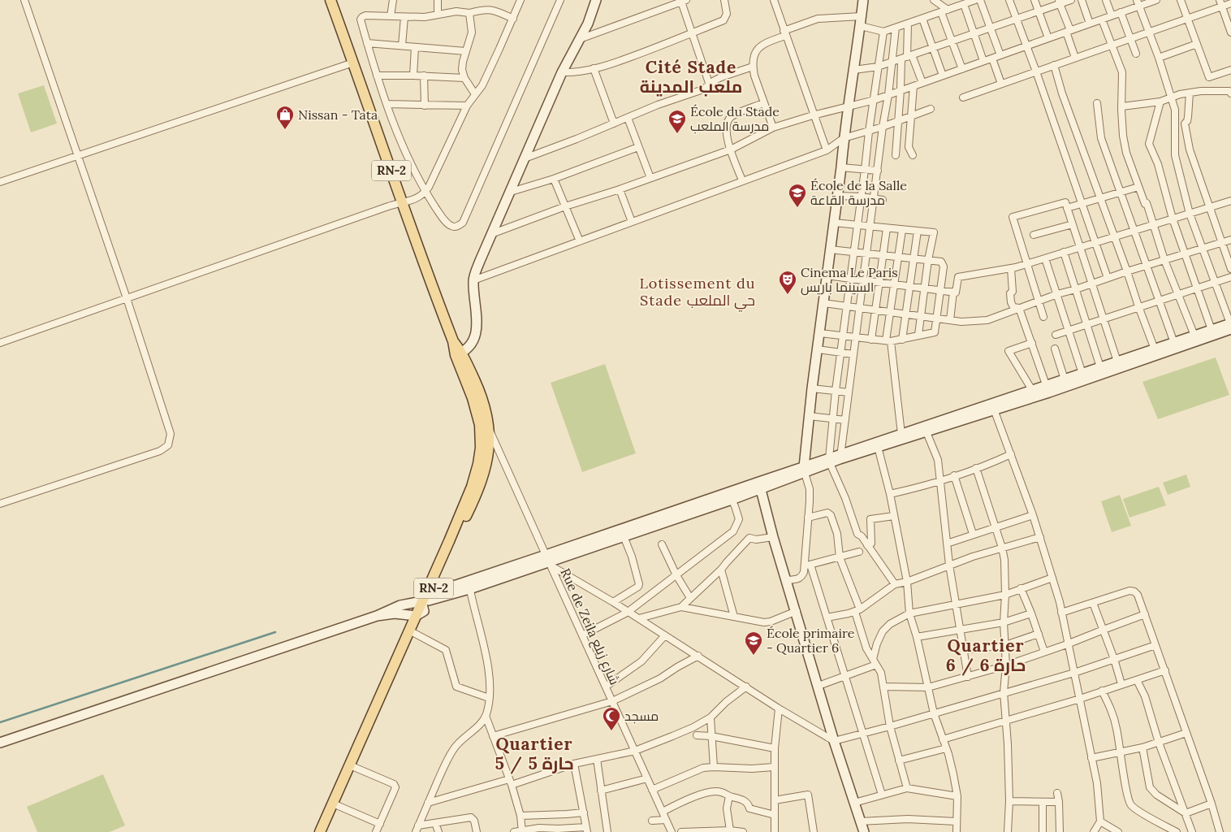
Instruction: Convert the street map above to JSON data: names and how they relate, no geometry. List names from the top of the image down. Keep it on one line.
{"streets":{"main road":["RN-2"],"street":["Rue de Zeila شارع زيلع"]},"crossings":[["RN-2","Rue de Zeila شارع زيلع"]],"districts":["Cité Stade ملعب المدينة","Lotissement du Stade حي الملعب","Quartier 6 / حارة 6","Quartier 5 / حارة 5"],"places":{"shop":["Nissan - Tata"],"school or university":["École du Stade مدرسة الملعب","École de la Salle مدرسة القاعة","École primaire - Quartier 6"],"theatre":["Cinema Le Paris السينما باريس"],"mosque":["مسجد"]}}
